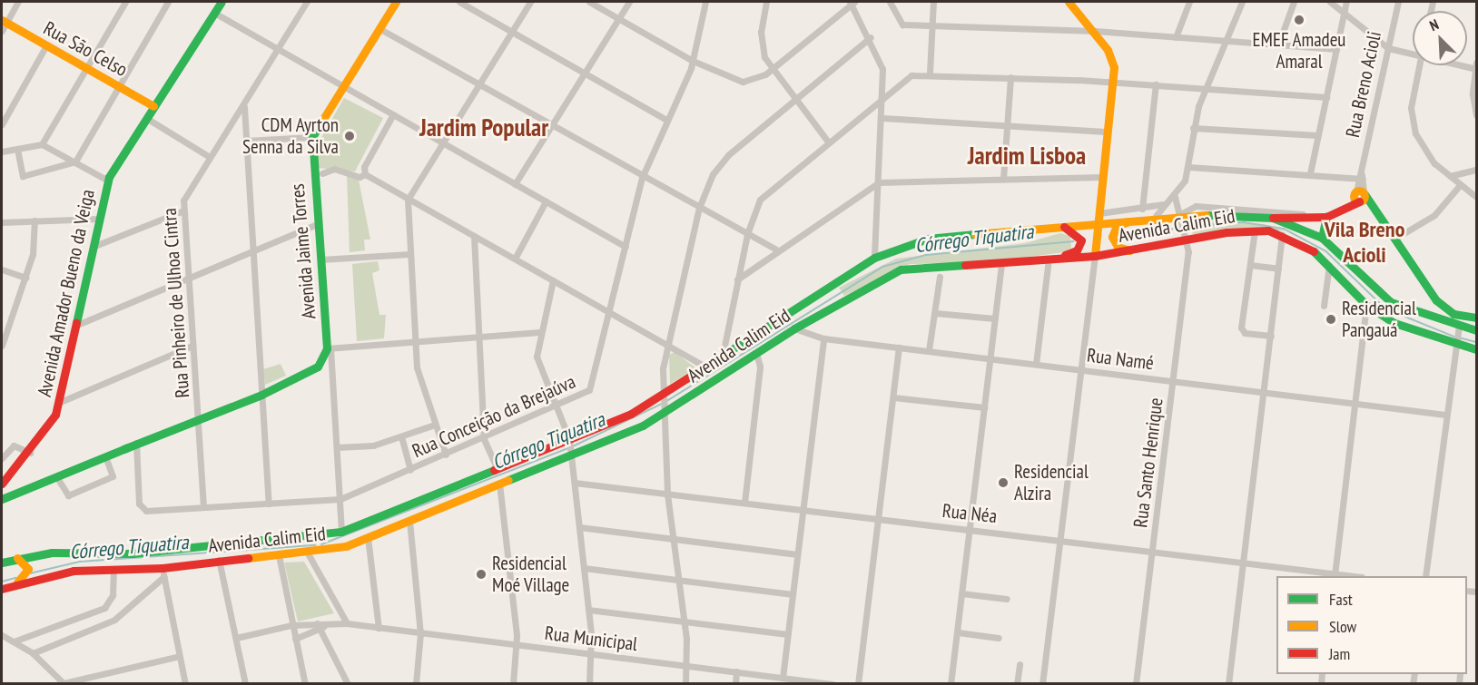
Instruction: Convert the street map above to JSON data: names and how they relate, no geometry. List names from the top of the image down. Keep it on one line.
{"streets":{"main road":["Rua São Celso","Avenida Calim Eid","Avenida Jaime Torres","Avenida Amador Bueno da Veiga"],"street":["Rua Breno Acioli","Rua Pinheiro de Ulhoa Cintra","Rua Namé","Rua Conceição da Brejaúva","Rua Santo Henrique","Rua Néa","Rua Municipal"]},"crossings":[["Rua São Celso","Avenida Amador Bueno da Veiga"],["Avenida Calim Eid","Rua Namé"],["Avenida Calim Eid","Rua Santo Henrique"],["Rua Pinheiro de Ulhoa Cintra","Rua Conceição da Brejaúva"],["Rua Namé","Rua Santo Henrique"],["Rua Santo Henrique","Rua Néa"]],"districts":["Jardim Popular","Jardim Lisboa","Vila Breno Acioli"],"water":["Córrego Tiquatira"],"places":["EMEF Amadeu Amaral","CDM Ayrton Senna da Silva","Residencial Pangauá","Residencial Alzira","Residencial Moé Village"],"legend":["Fast","Slow","Jam"],"north":"top left"}
